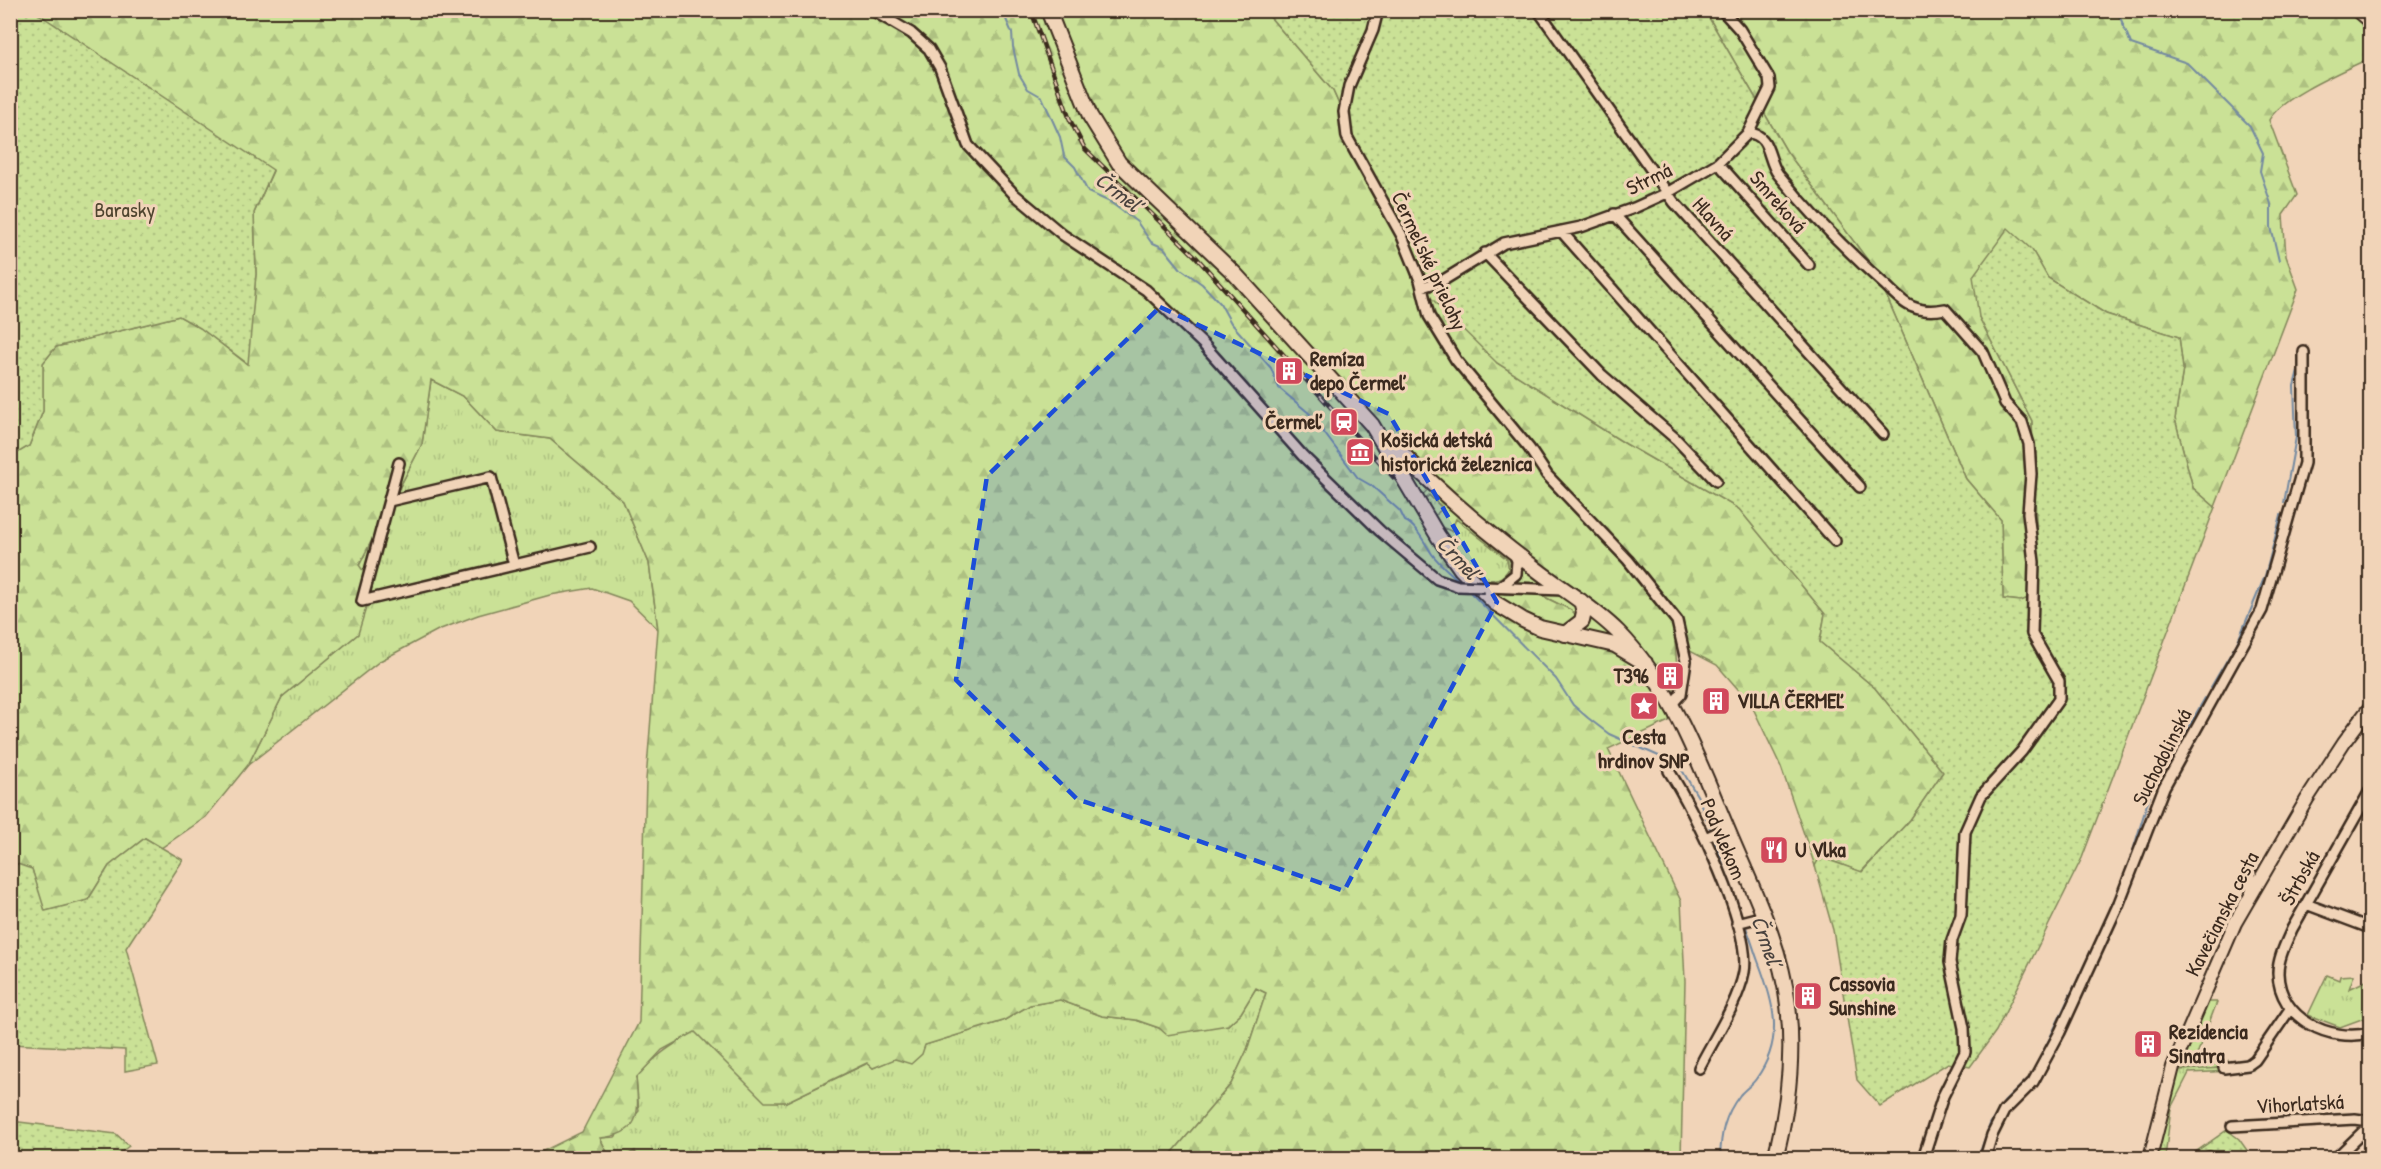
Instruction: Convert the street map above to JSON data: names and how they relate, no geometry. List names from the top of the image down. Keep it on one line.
{"streets":{"street":["Strmá","Smreková","Hlavná","Čermeľské prielohy","Suchodolinská","Pod vlekom","Štrbská","Kavečianska cesta","Vihorlatská"]},"crossings":[["Strmá","Smreková"],["Strmá","Hlavná"],["Strmá","Čermeľské prielohy"]],"water":["Črmeľ"],"parks":["Barasky"],"places":{"building":["Remíza depo Čermeľ","T396","VILLA ČERMEĽ","Cassovia Sunshine","Rezidencia Sinatra"],"station":["Čermeľ"],"museum":["Košická detská historická železnica"],"place":["Cesta hrdinov SNP"],"restaurant":["U Vlka"]}}
